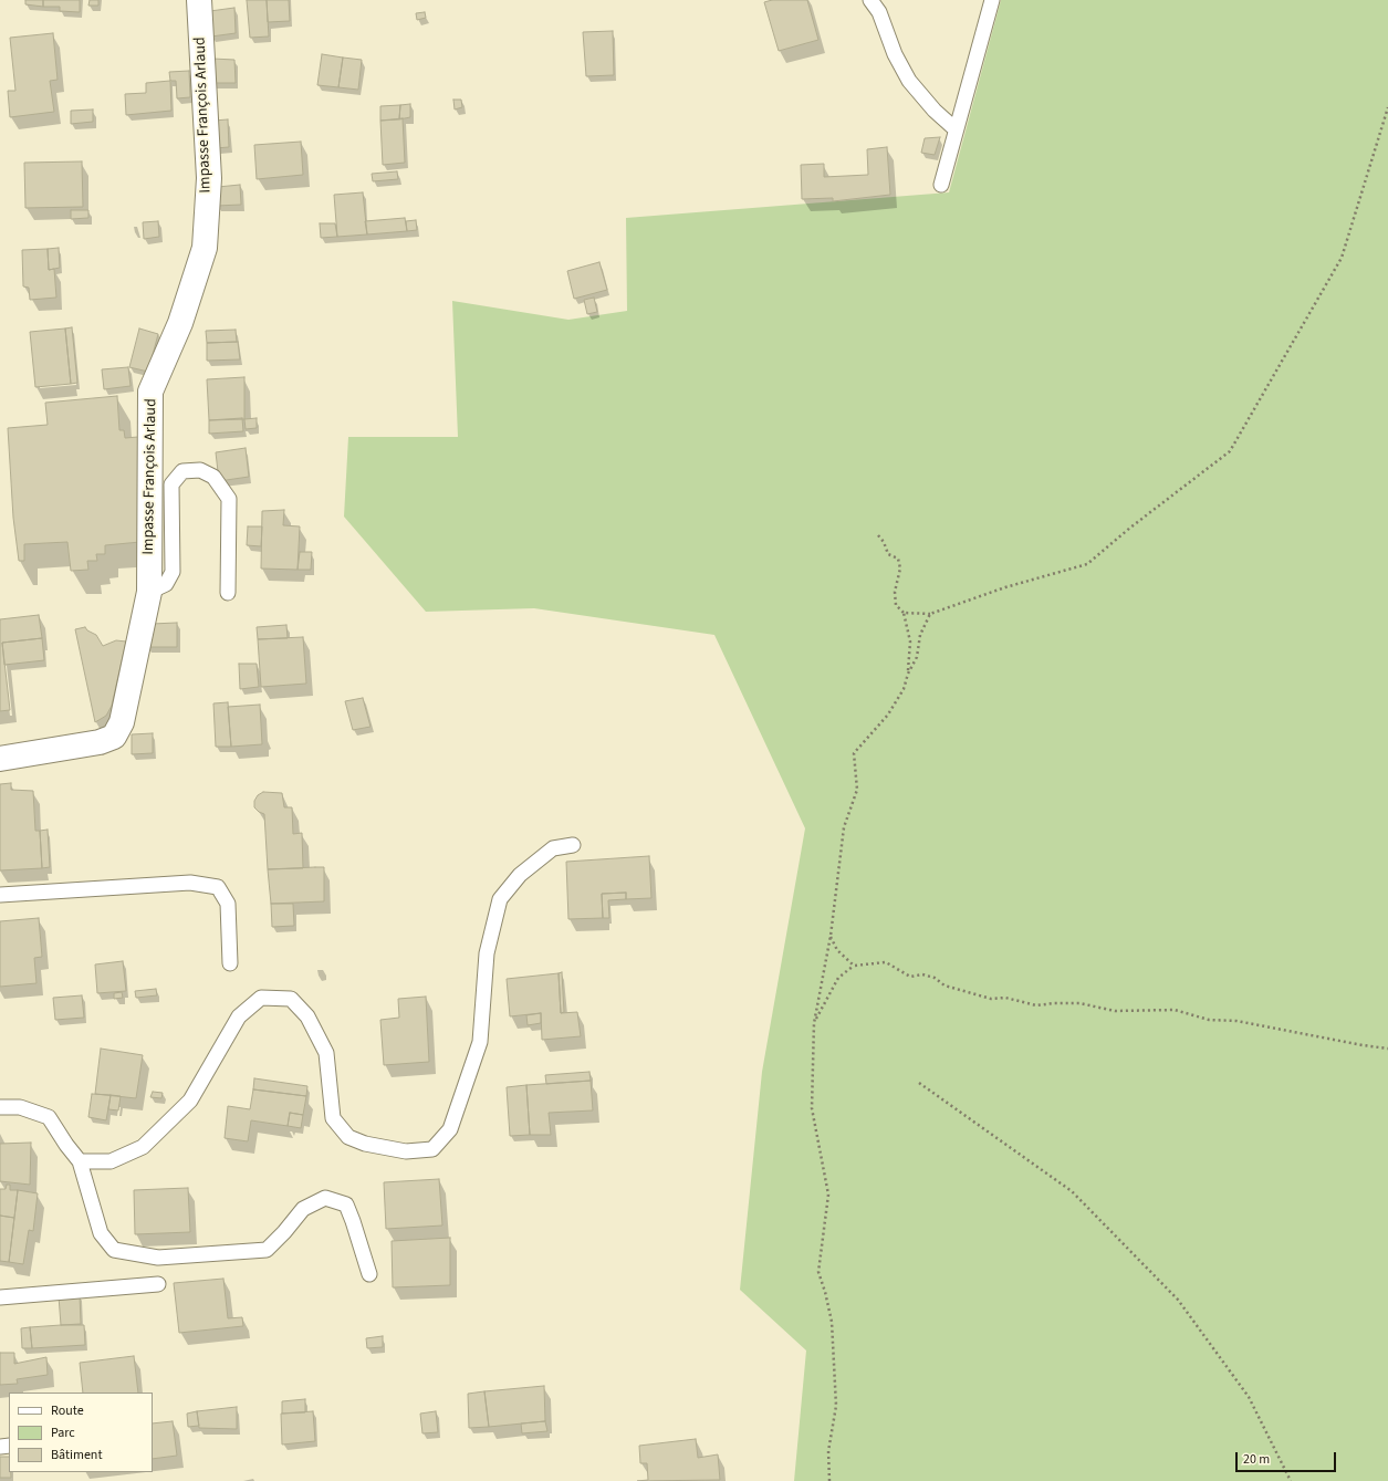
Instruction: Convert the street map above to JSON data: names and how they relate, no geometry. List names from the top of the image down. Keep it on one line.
{"streets":{"street":["Impasse François Arlaud"]},"legend":["Route","Parc","Bâtiment"],"scale_bar":"20 m"}
